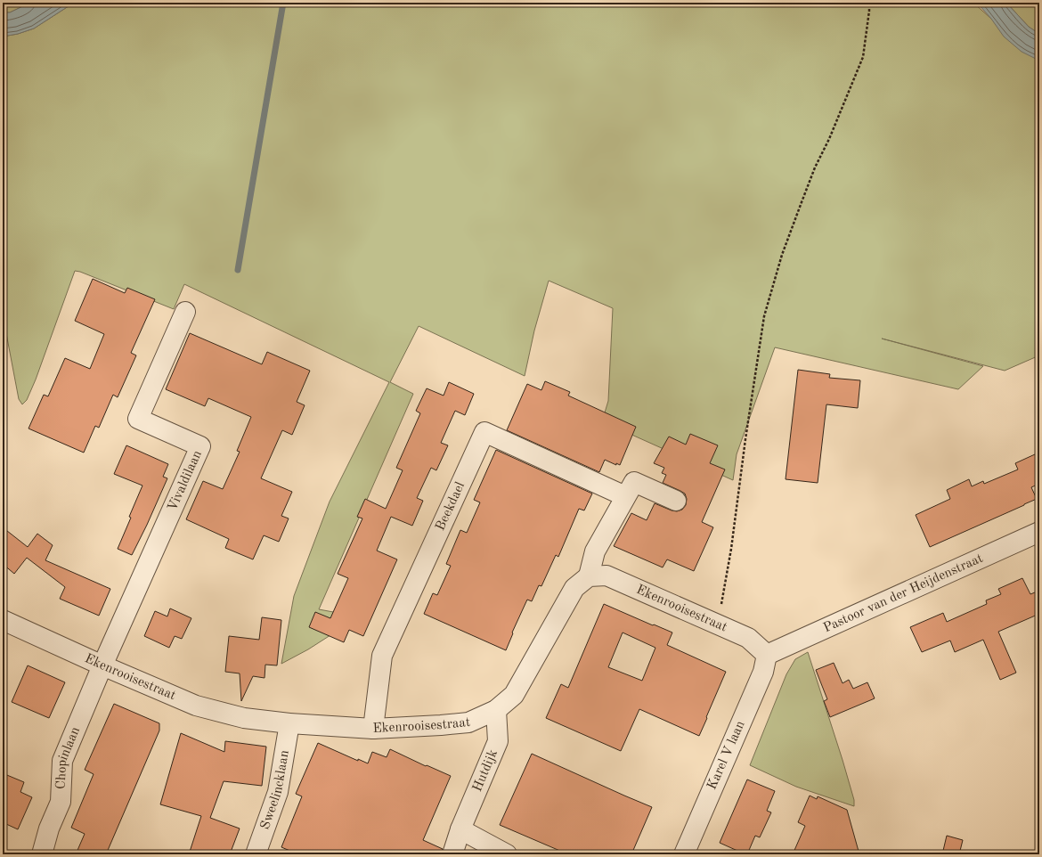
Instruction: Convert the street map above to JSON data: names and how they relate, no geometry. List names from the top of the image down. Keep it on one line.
{"streets":{"street":["Vivaldilaan","Beekdael","Pastoor van der Heijdenstraat","Ekenrooisestraat","Karel V laan","Chopinlaan","Hutdijk","Sweelincklaan"]},"crossings":[["Vivaldilaan","Ekenrooisestraat"],["Vivaldilaan","Chopinlaan"],["Beekdael","Ekenrooisestraat"],["Pastoor van der Heijdenstraat","Ekenrooisestraat"],["Pastoor van der Heijdenstraat","Karel V laan"],["Ekenrooisestraat","Karel V laan"],["Ekenrooisestraat","Chopinlaan"],["Ekenrooisestraat","Hutdijk"],["Ekenrooisestraat","Sweelincklaan"]]}
